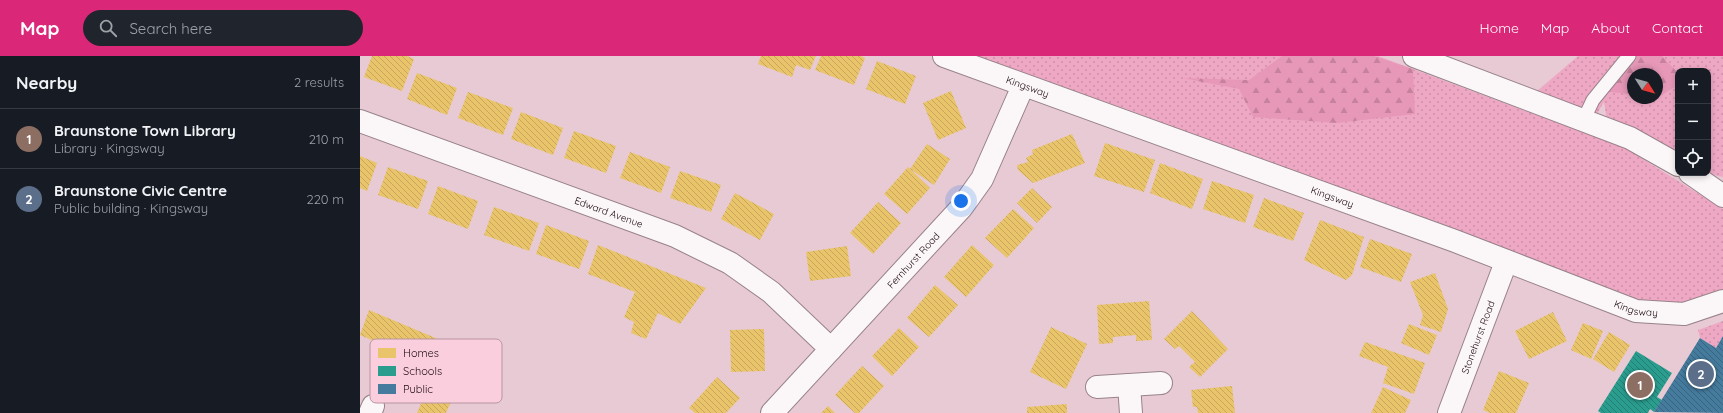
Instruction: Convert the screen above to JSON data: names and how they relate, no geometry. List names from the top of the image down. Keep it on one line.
{"streets":{"street":["Kingsway","Edward Avenue","Fernhurst Road","Stonehurst Road"]},"crossings":[["Kingsway","Fernhurst Road"],["Kingsway","Stonehurst Road"],["Edward Avenue","Fernhurst Road"]],"legend":["Homes","Schools","Public"],"north":"bottom right","page":{"header":"Map","search":"Search here","nav":["Home","Map","About","Contact"],"heading":["Nearby","2 results"],"map_buttons":["+","−"],"list":[{"mark":"1","name":"Braunstone Town Library","note":"Library · Kingsway","value":"210 m"},{"mark":"2","name":"Braunstone Civic Centre","note":"Public building · Kingsway","value":"220 m"}],"pins":["2","1"]}}
